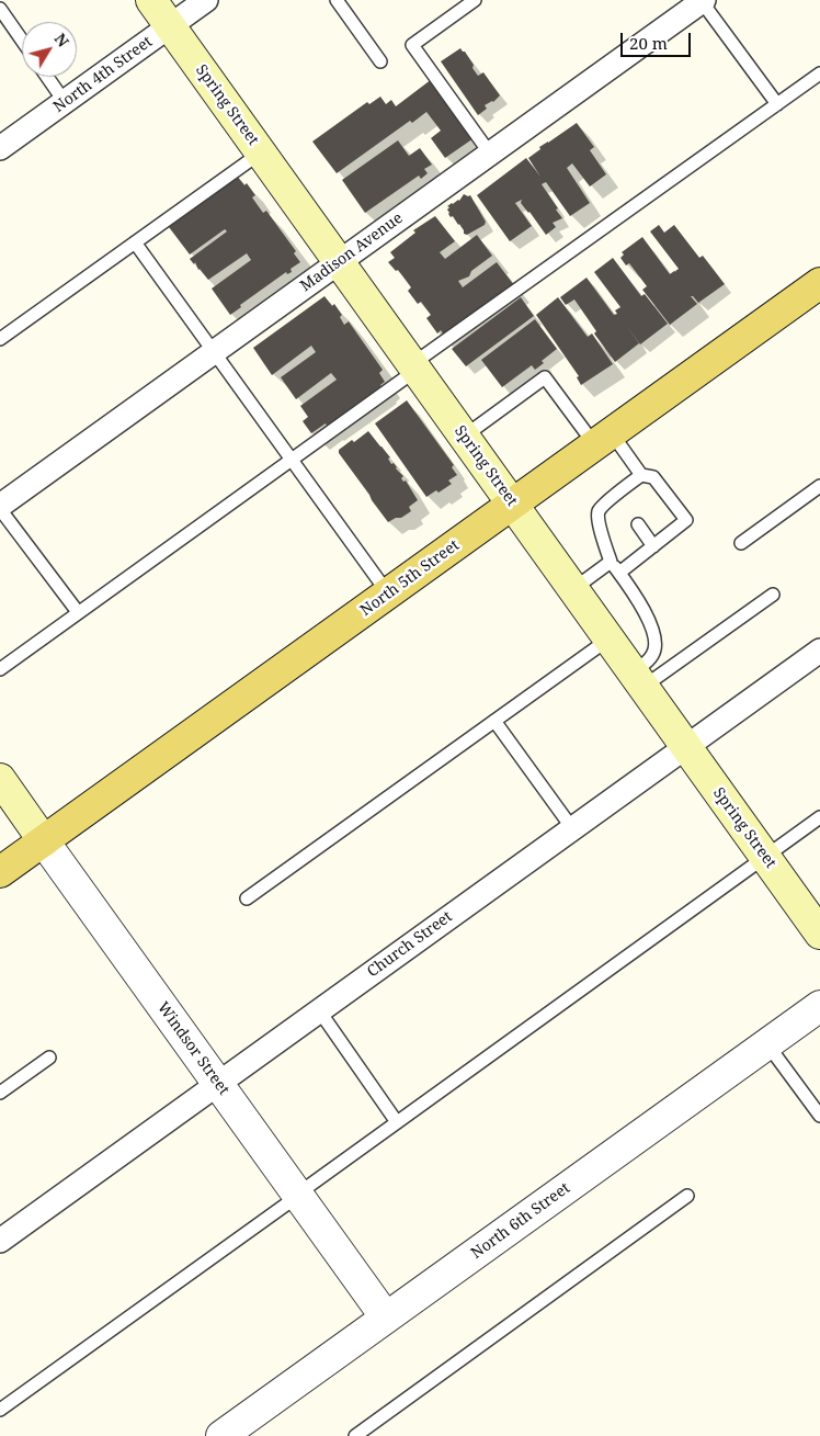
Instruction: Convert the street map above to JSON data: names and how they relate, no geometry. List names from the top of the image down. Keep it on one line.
{"streets":{"main road":["Spring Street","North 5th Street","Windsor Street"],"street":["North 4th Street","Madison Avenue","Church Street","North 6th Street"]},"crossings":[["North 4th Street","Spring Street"],["Spring Street","Madison Avenue"],["Spring Street","North 5th Street"],["Spring Street","Church Street"],["North 5th Street","Windsor Street"],["Church Street","Windsor Street"],["Windsor Street","North 6th Street"]],"scale_bar":"20 m","north":"top right"}
